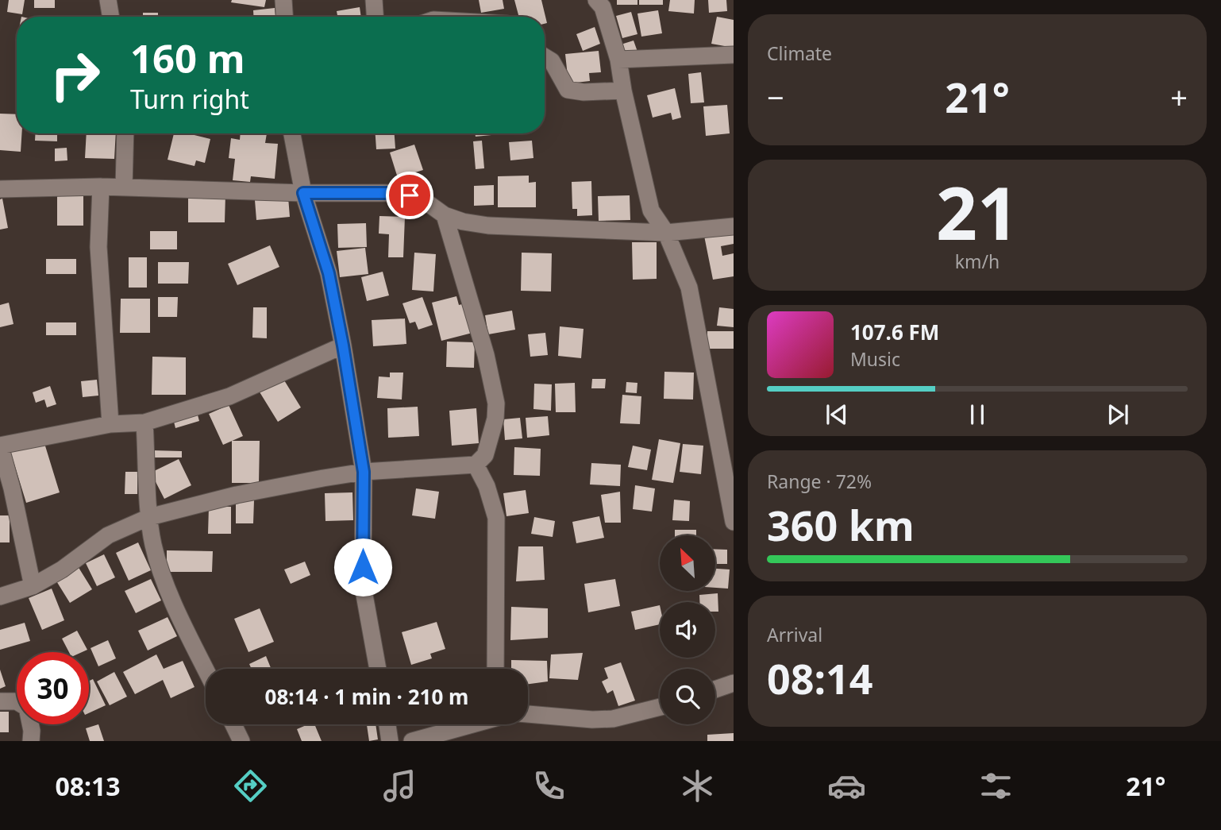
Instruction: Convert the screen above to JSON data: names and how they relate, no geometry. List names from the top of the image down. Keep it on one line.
{"north":"top left","page":{"tile":["Climate",["21","km/h"],["Range · 72%","360 km"],["Arrival","08:14"]],"turn":["160 m","Turn right"],"heat":["−","21°","+"],"song":["107.6 FM","Music"],"limit":"30","trip":"08:14 · 1 min · 210 m","tabs":["08:13","21°"]}}
